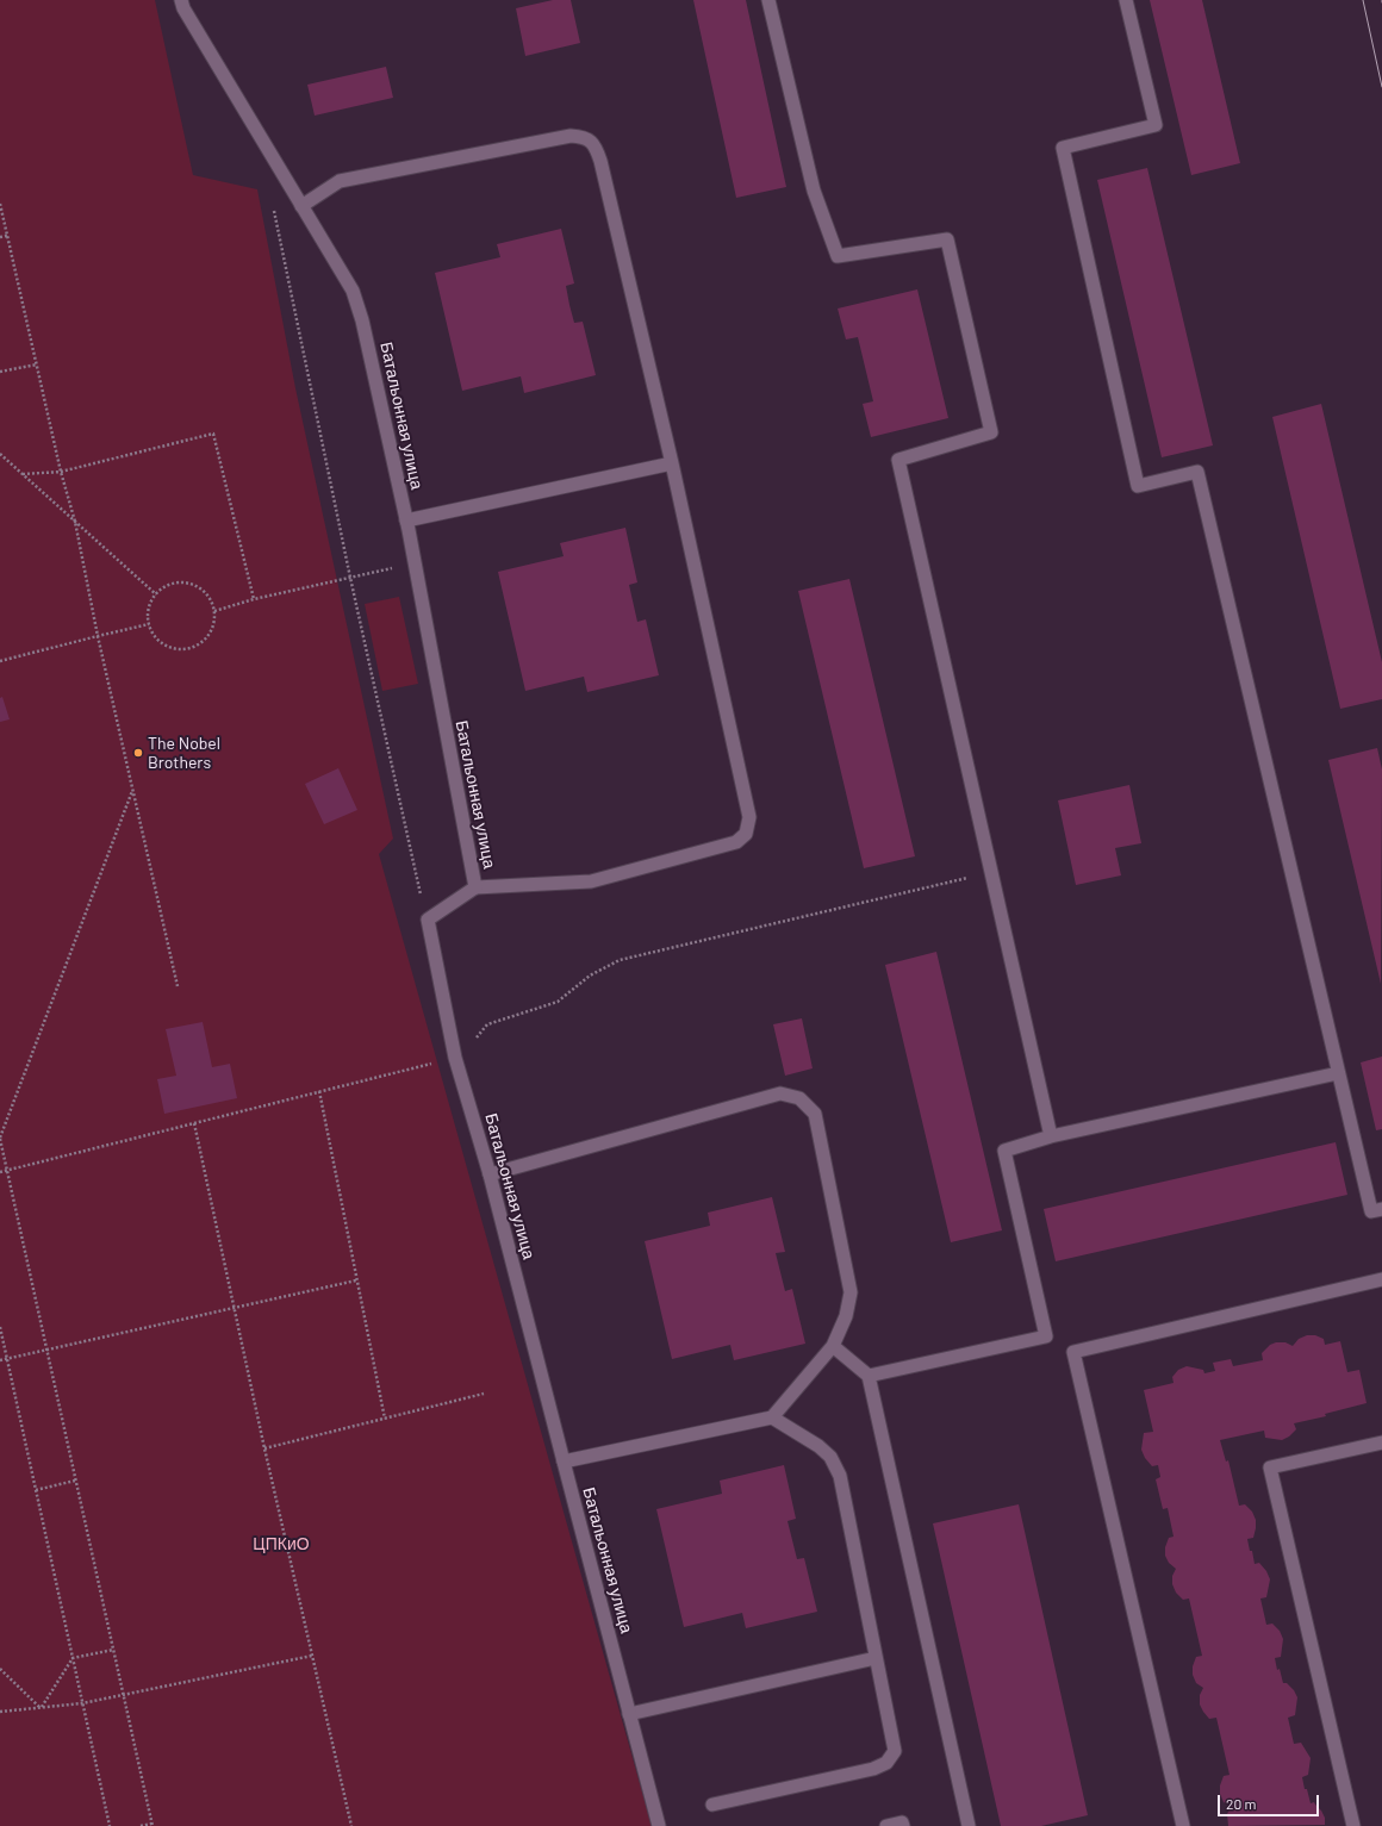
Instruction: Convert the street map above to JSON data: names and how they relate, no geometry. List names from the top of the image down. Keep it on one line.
{"streets":{"street":["Батальонная улица"]},"parks":["ЦПКиО"],"places":["The Nobel Brothers"],"scale_bar":"20 m"}
